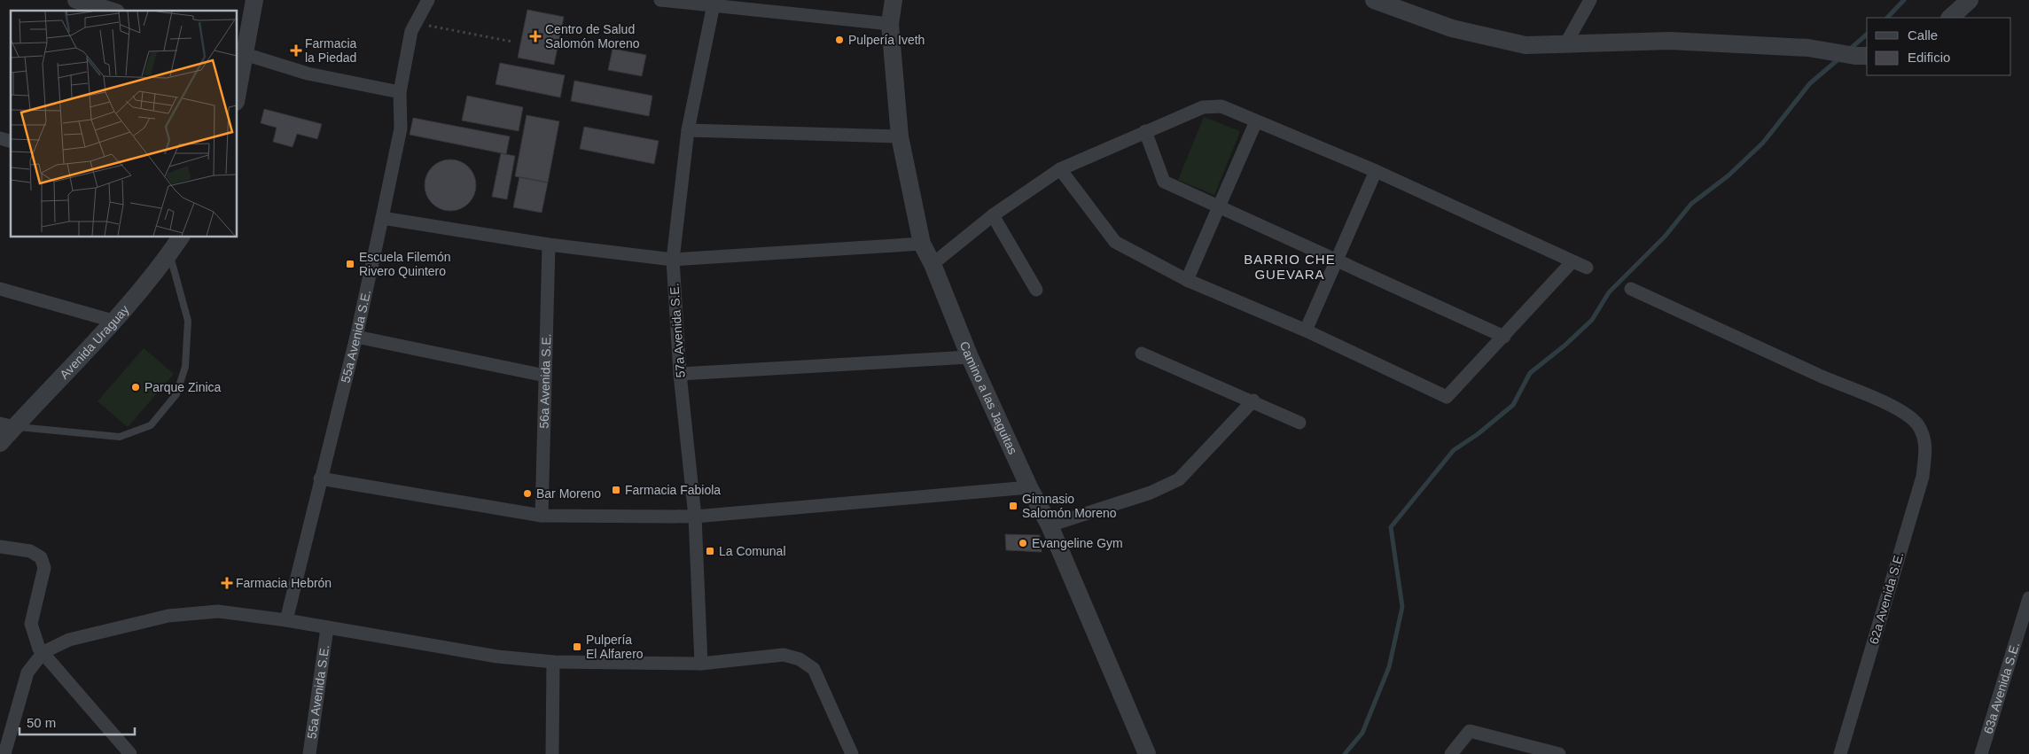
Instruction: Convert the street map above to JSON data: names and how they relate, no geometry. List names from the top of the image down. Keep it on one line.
{"streets":{"street":["57a Avenida S.E.","55a Avenida S.E.","Avenida Uraguay","56a Avenida S.E.","Camino a las Jaguitas","62a Avenida S.E.","63a Avenida S.E."]},"districts":["BARRIO CHE GUEVARA"],"places":{"health":["Centro de Salud Salomón Moreno","Farmacia la Piedad","Farmacia Hebrón"],"other":["Pulpería Iveth","Parque Zinica","Bar Moreno","Evangeline Gym"],"transit":["Escuela Filemón Rivero Quintero","Farmacia Fabiola","Gimnasio Salomón Moreno","La Comunal","Pulpería El Alfarero"]},"legend":["Calle","Edificio"],"scale_bar":"50 m"}
